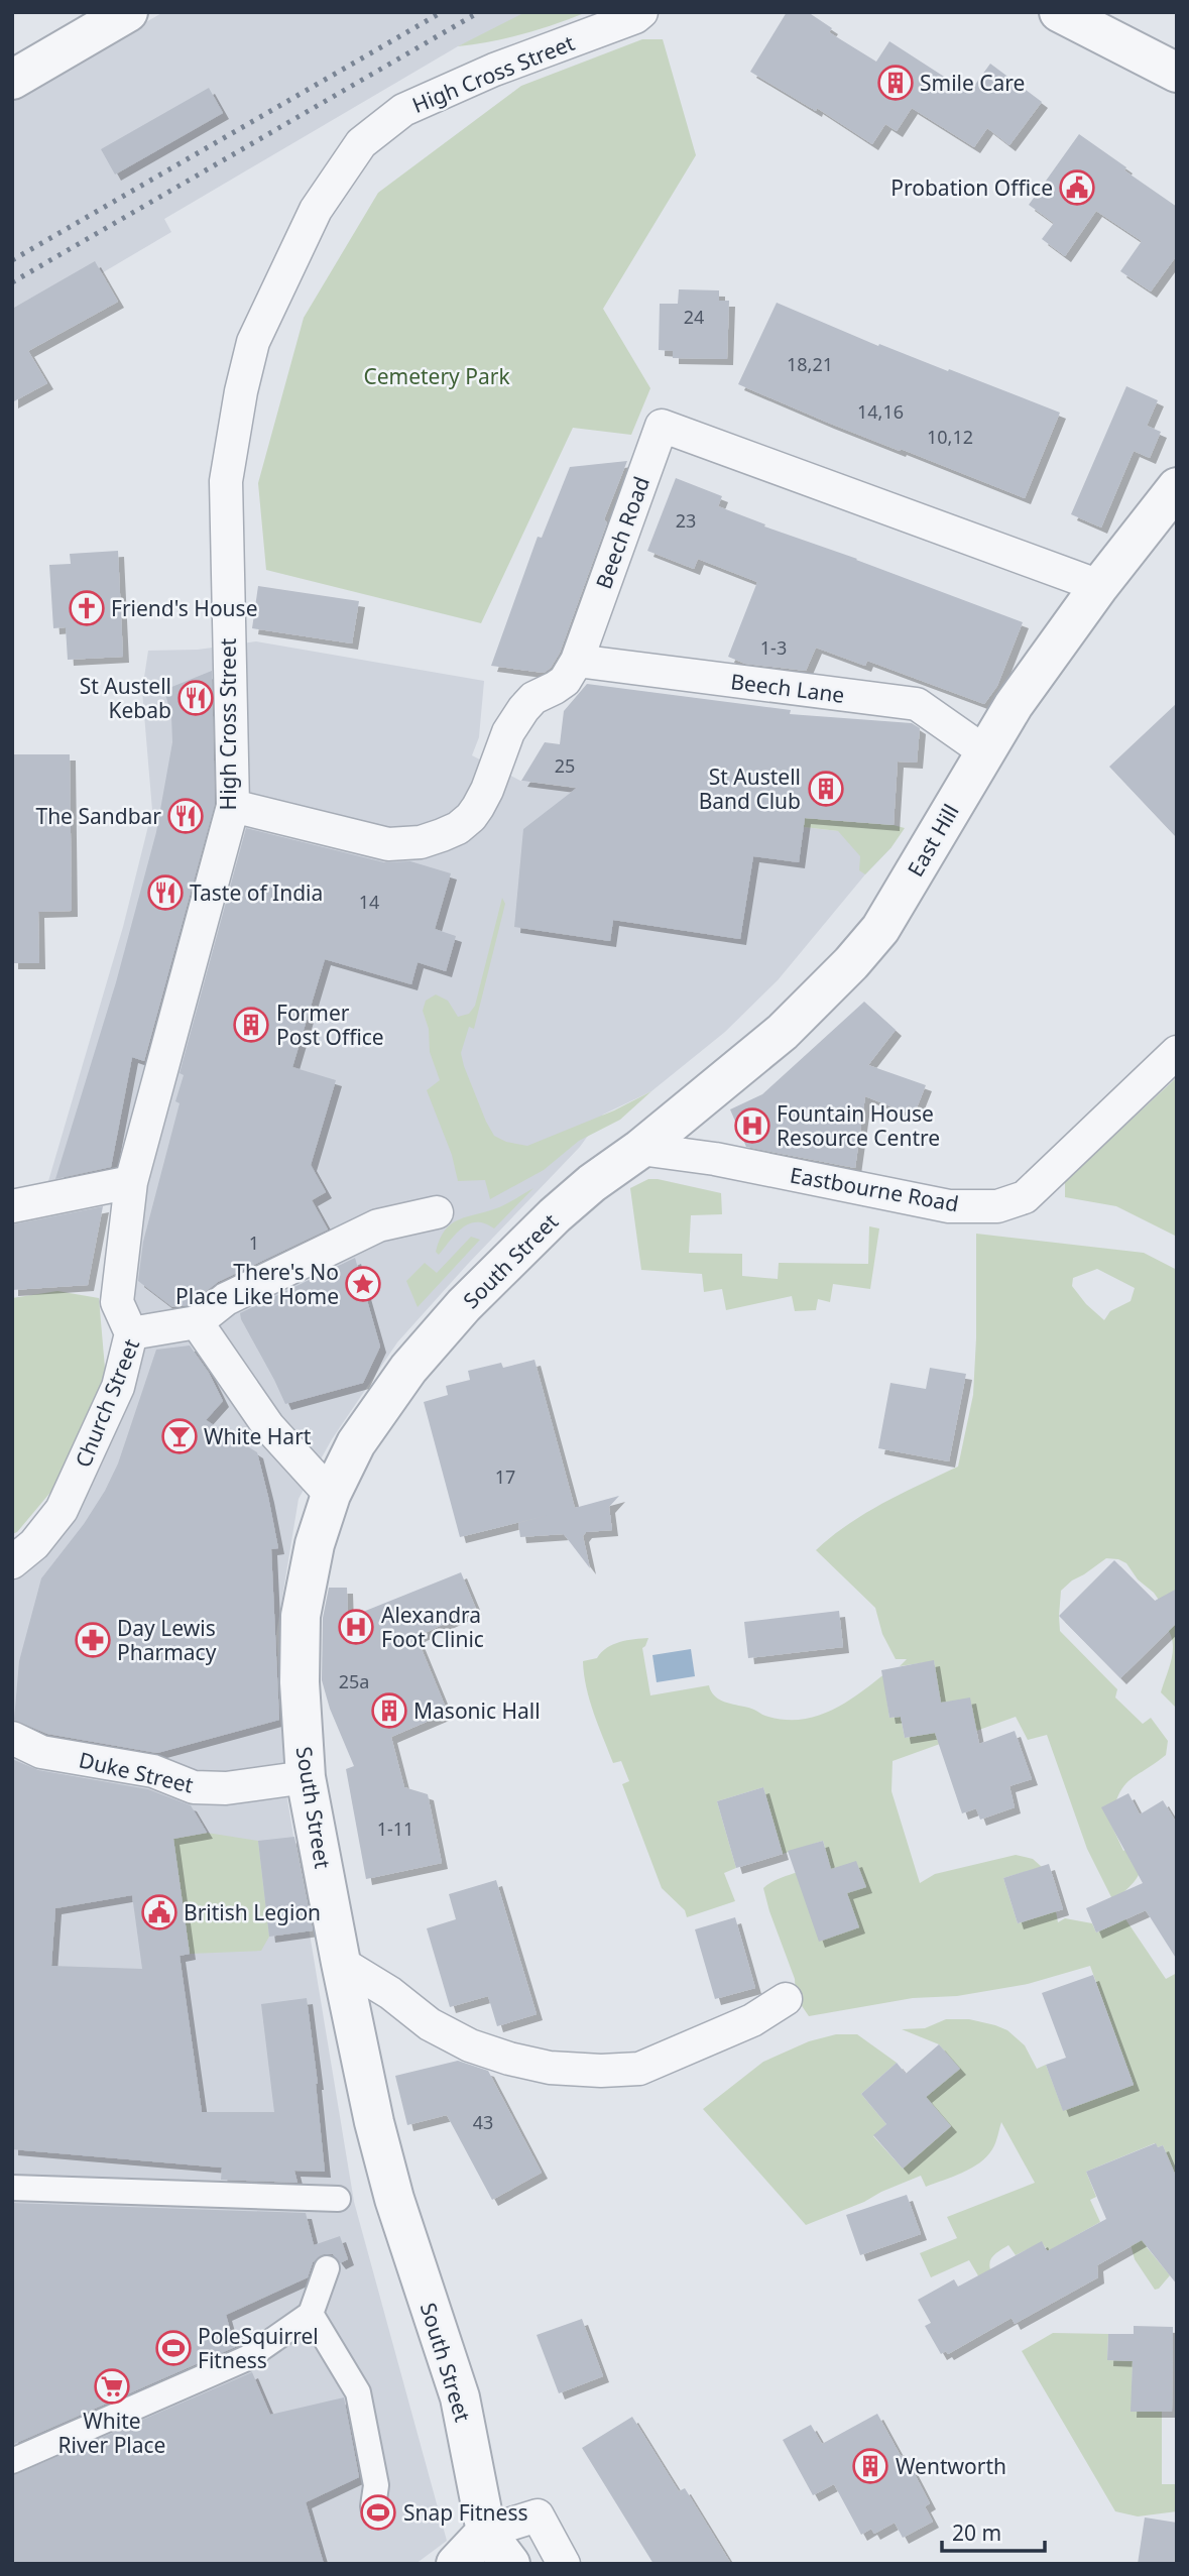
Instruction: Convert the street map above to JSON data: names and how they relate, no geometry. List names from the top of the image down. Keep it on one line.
{"streets":{"street":["High Cross Street","Beech Road","Beech Lane","East Hill","Eastbourne Road","South Street","Church Street","Duke Street"]},"crossings":[["High Cross Street","Beech Road"],["High Cross Street","Church Street"],["Beech Road","Beech Lane"],["Beech Road","East Hill"],["Beech Lane","East Hill"],["East Hill","Eastbourne Road"],["East Hill","South Street"],["Eastbourne Road","South Street"],["South Street","Duke Street"]],"parks":["Cemetery Park"],"places":{"building":["Smile Care","St Austell Band Club","Former Post Office","Masonic Hall","Wentworth"],"public building":["Probation Office","British Legion"],"church":["Friend's House"],"restaurant":["St Austell Kebab","The Sandbar","Taste of India"],"hospital":["Fountain House Resource Centre","Alexandra Foot Clinic"],"place":["There's No Place Like Home"],"bar":["White Hart"],"pharmacy":["Day Lewis Pharmacy"],"sports":["PoleSquirrel Fitness","Snap Fitness"],"supermarket":["White River Place"]},"house_numbers":["24","18,21","14,16","10,12","23","1-3","25","14","1","17","25a","1-11","43"],"scale_bar":"20 m"}
